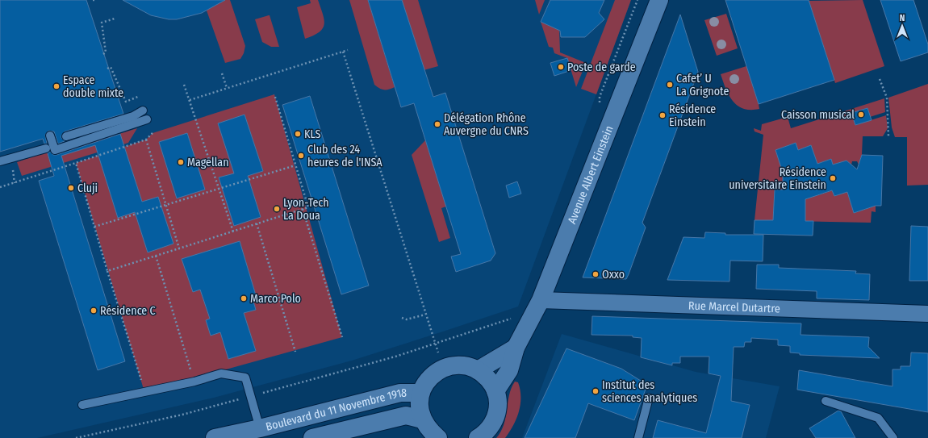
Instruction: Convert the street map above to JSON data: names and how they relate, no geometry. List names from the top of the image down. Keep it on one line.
{"streets":{"street":["Avenue Albert Einstein","Rue Marcel Dutartre","Boulevard du 11 Novembre 1918"]},"crossings":[["Avenue Albert Einstein","Rue Marcel Dutartre"]],"places":["Poste de garde","Cafet’ U La Grignote","Espace double mixte","Caisson musical","Résidence Einstein","Délégation Rhône Auvergne du CNRS","KLS","Club des 24 heures de l'INSA","Magellan","Résidence universitaire Einstein","Cluji","Lyon-Tech La Doua","Oxxo","Marco Polo","Résidence C","Institut des sciences analytiques"],"north":"top"}
